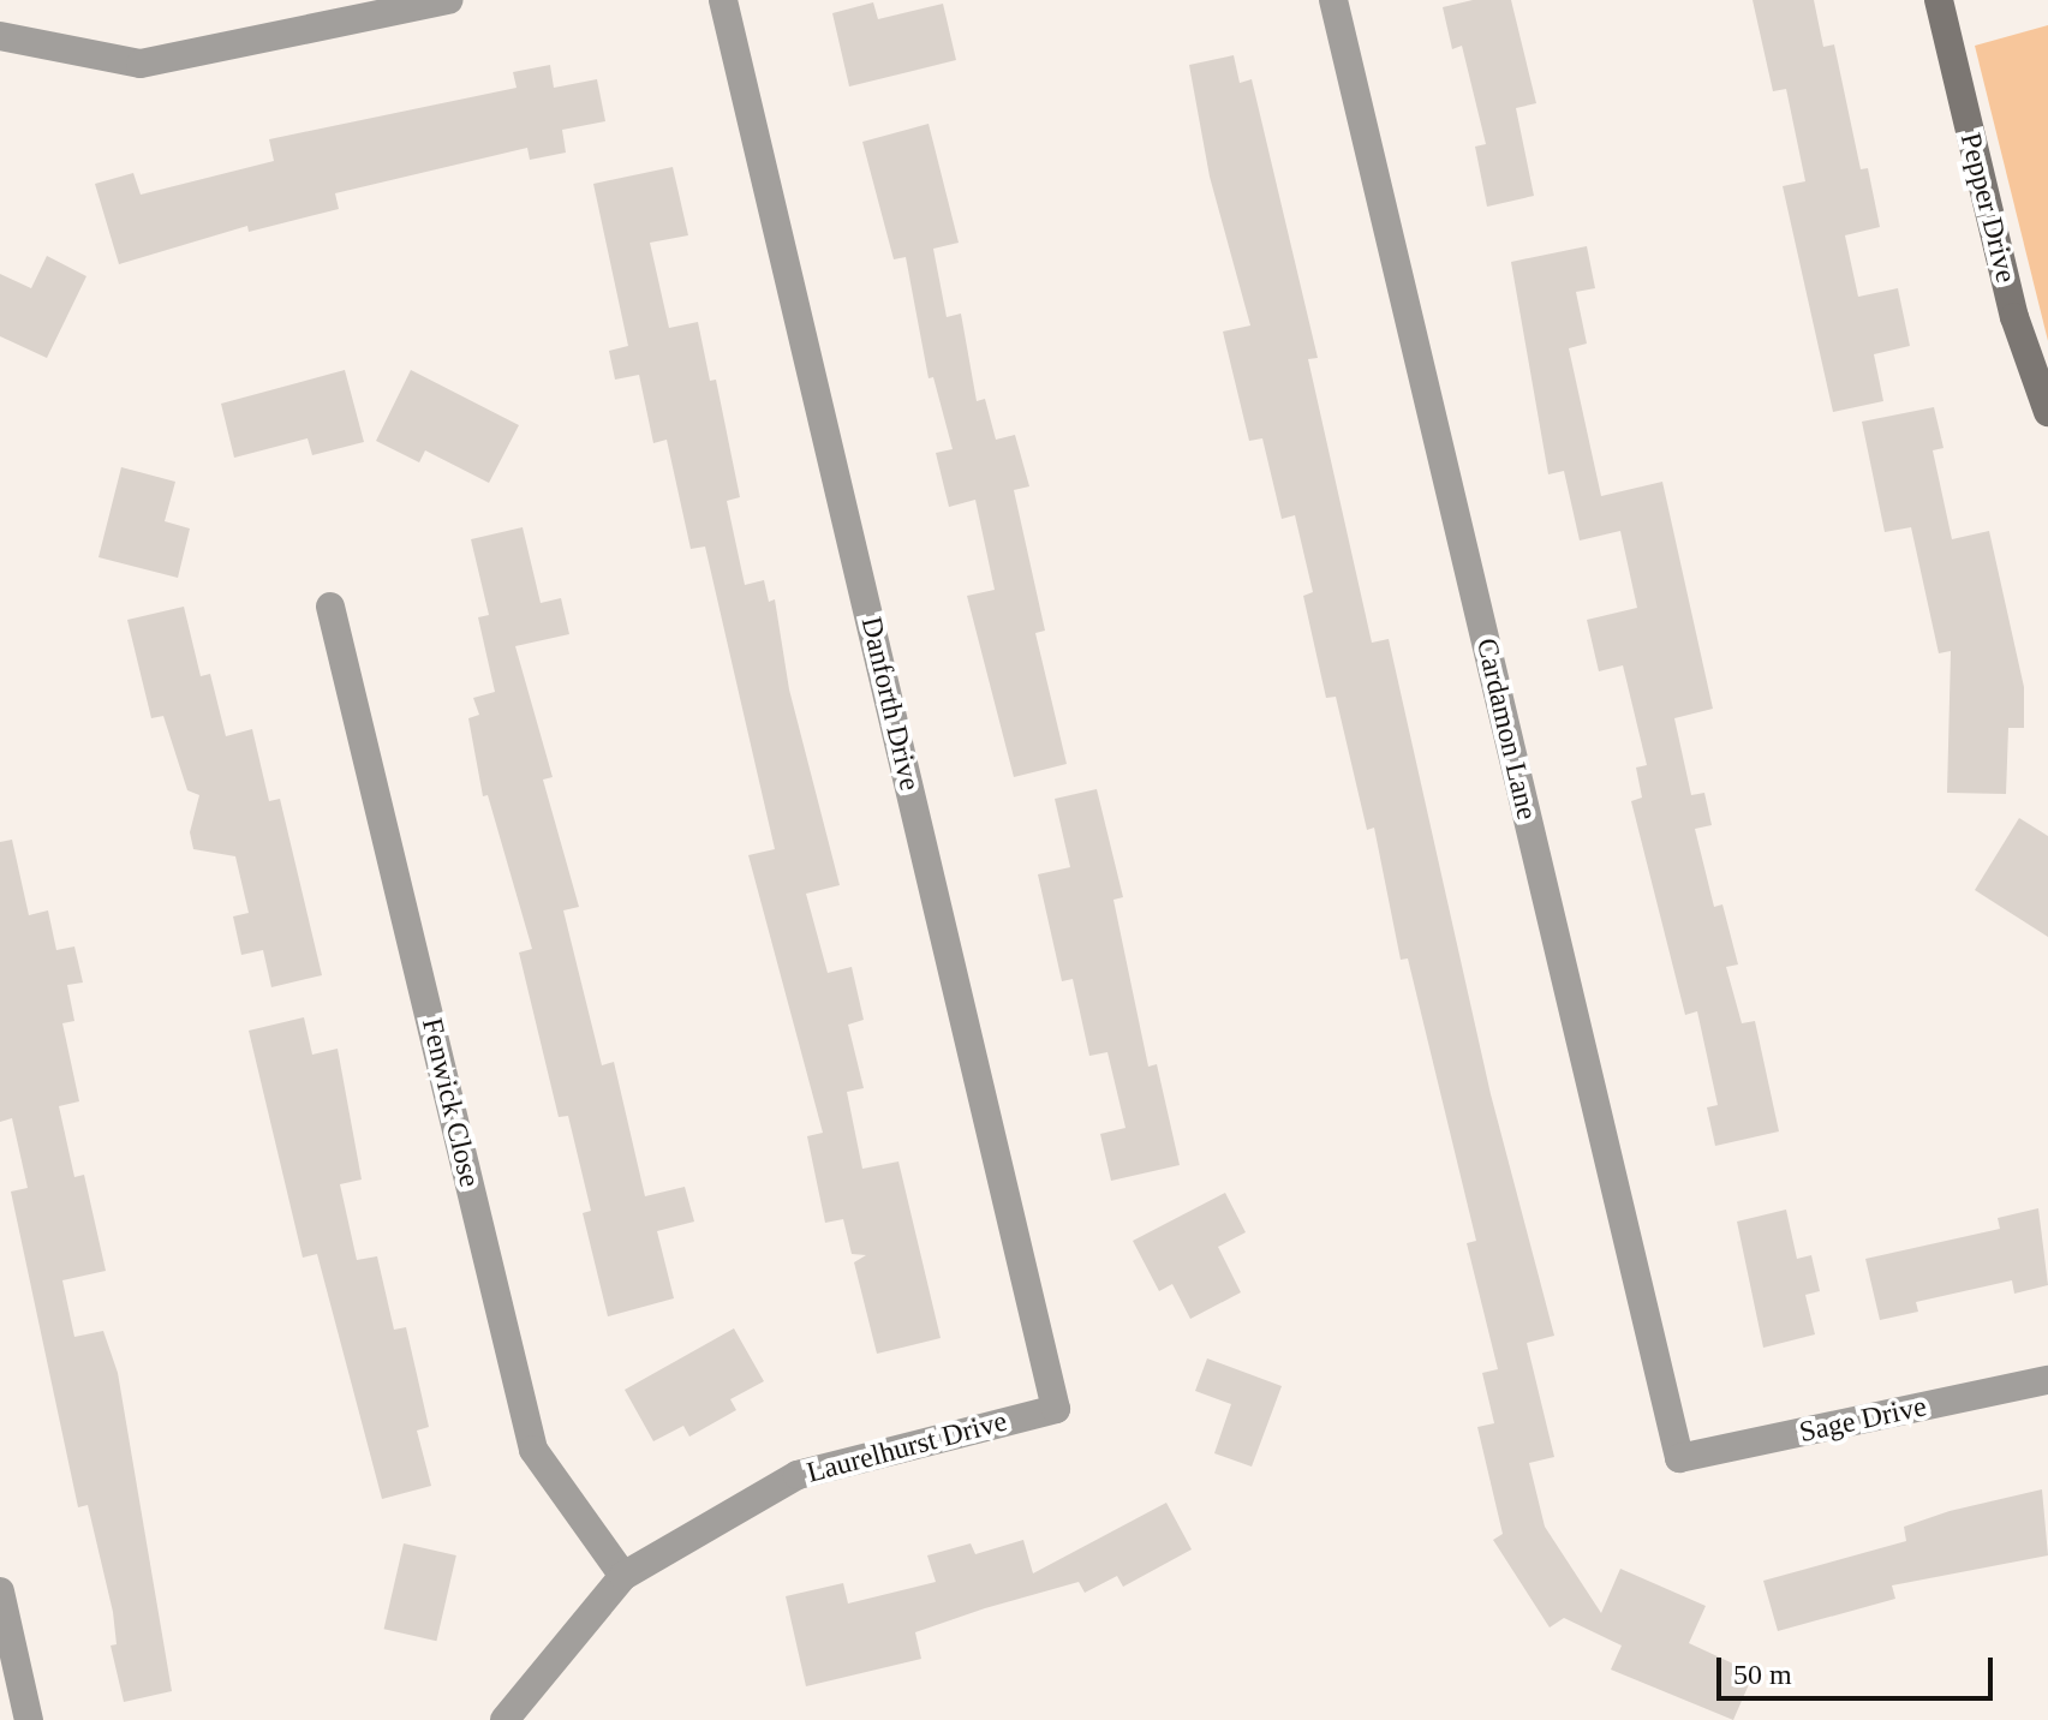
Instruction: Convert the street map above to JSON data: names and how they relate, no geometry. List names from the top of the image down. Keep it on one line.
{"streets":{"street":["Pepper Drive","Danforth Drive","Cardamon Lane","Fenwick Close","Sage Drive","Laurelhurst Drive"]},"crossings":[["Danforth Drive","Laurelhurst Drive"],["Cardamon Lane","Sage Drive"],["Fenwick Close","Laurelhurst Drive"]],"scale_bar":"50 m"}
